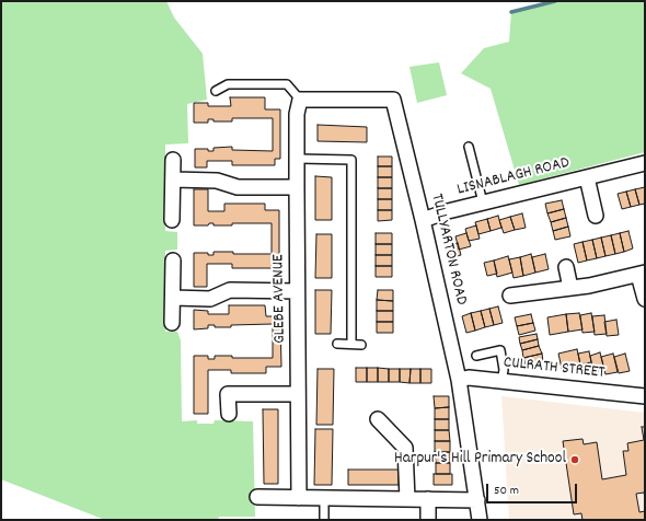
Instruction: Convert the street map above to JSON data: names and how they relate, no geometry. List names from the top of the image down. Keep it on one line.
{"streets":{"street":["LISNABLAGH ROAD","TULLYARTON ROAD","GLEBE AVENUE","CULRATH STREET"]},"crossings":[["LISNABLAGH ROAD","TULLYARTON ROAD"],["TULLYARTON ROAD","GLEBE AVENUE"],["TULLYARTON ROAD","CULRATH STREET"]],"places":["Harpur's Hill Primary School"],"scale_bar":"50 m"}
